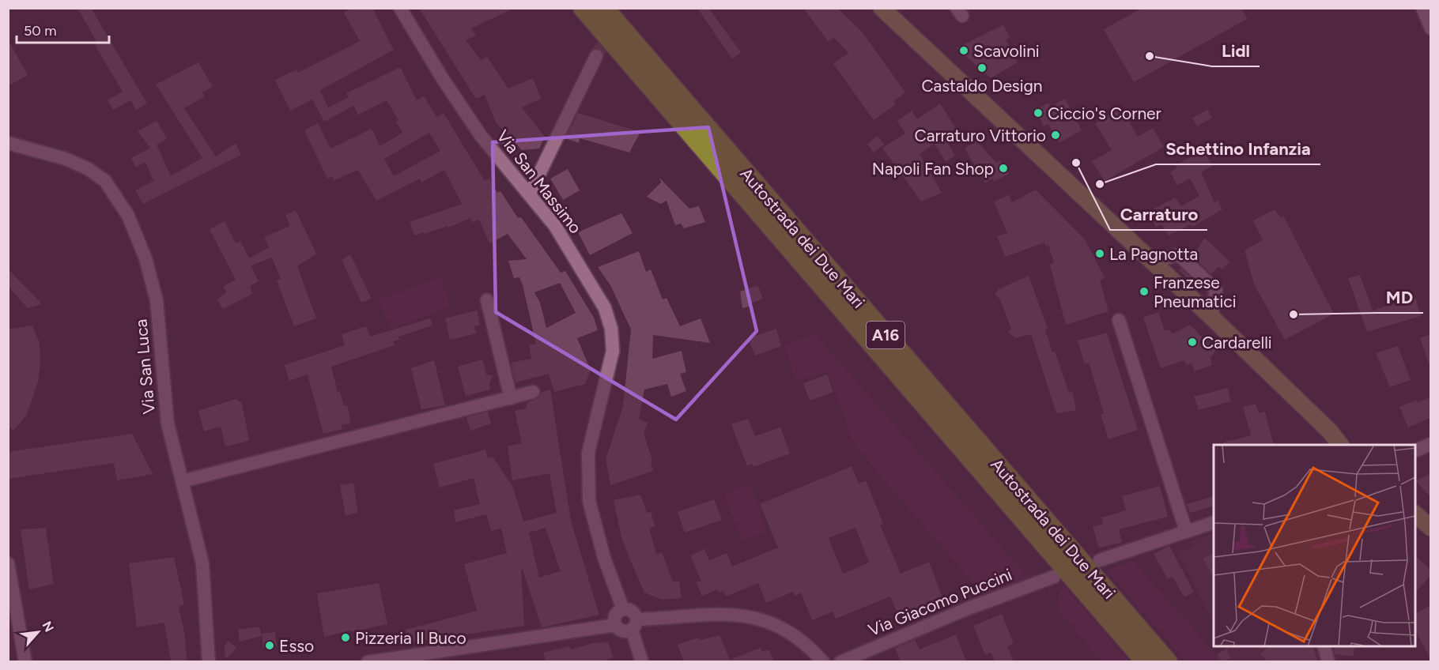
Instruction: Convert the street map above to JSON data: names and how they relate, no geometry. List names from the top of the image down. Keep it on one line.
{"streets":{"highway":["Autostrada dei Due Mari","A16"],"street":["Via San Massimo","Via San Luca","Via Giacomo Puccini"]},"places":["Scavolini","Lidl","Castaldo Design","Ciccio's Corner","Carraturo Vittorio","Carraturo","Napoli Fan Shop","Schettino Infanzia","La Pagnotta","Franzese Pneumatici","MD","Cardarelli","Pizzeria Il Buco","Esso"],"scale_bar":"50 m","north":"top right"}
